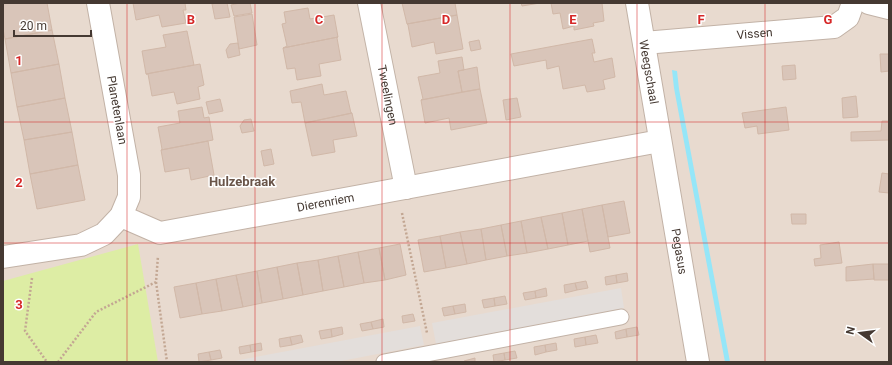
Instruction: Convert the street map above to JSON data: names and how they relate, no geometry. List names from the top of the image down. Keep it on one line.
{"streets":{"street":["Vissen","Weegschaal","Tweelingen","Planetenlaan","Dierenriem","Pegasus"]},"crossings":[["Vissen","Weegschaal"],["Weegschaal","Dierenriem"],["Weegschaal","Pegasus"],["Tweelingen","Dierenriem"],["Dierenriem","Pegasus"]],"districts":["Hulzebraak"],"scale_bar":"20 m","north":"left","grid":{"columns":["B","C","D","E","F","G"],"rows":["1","2","3"]}}
